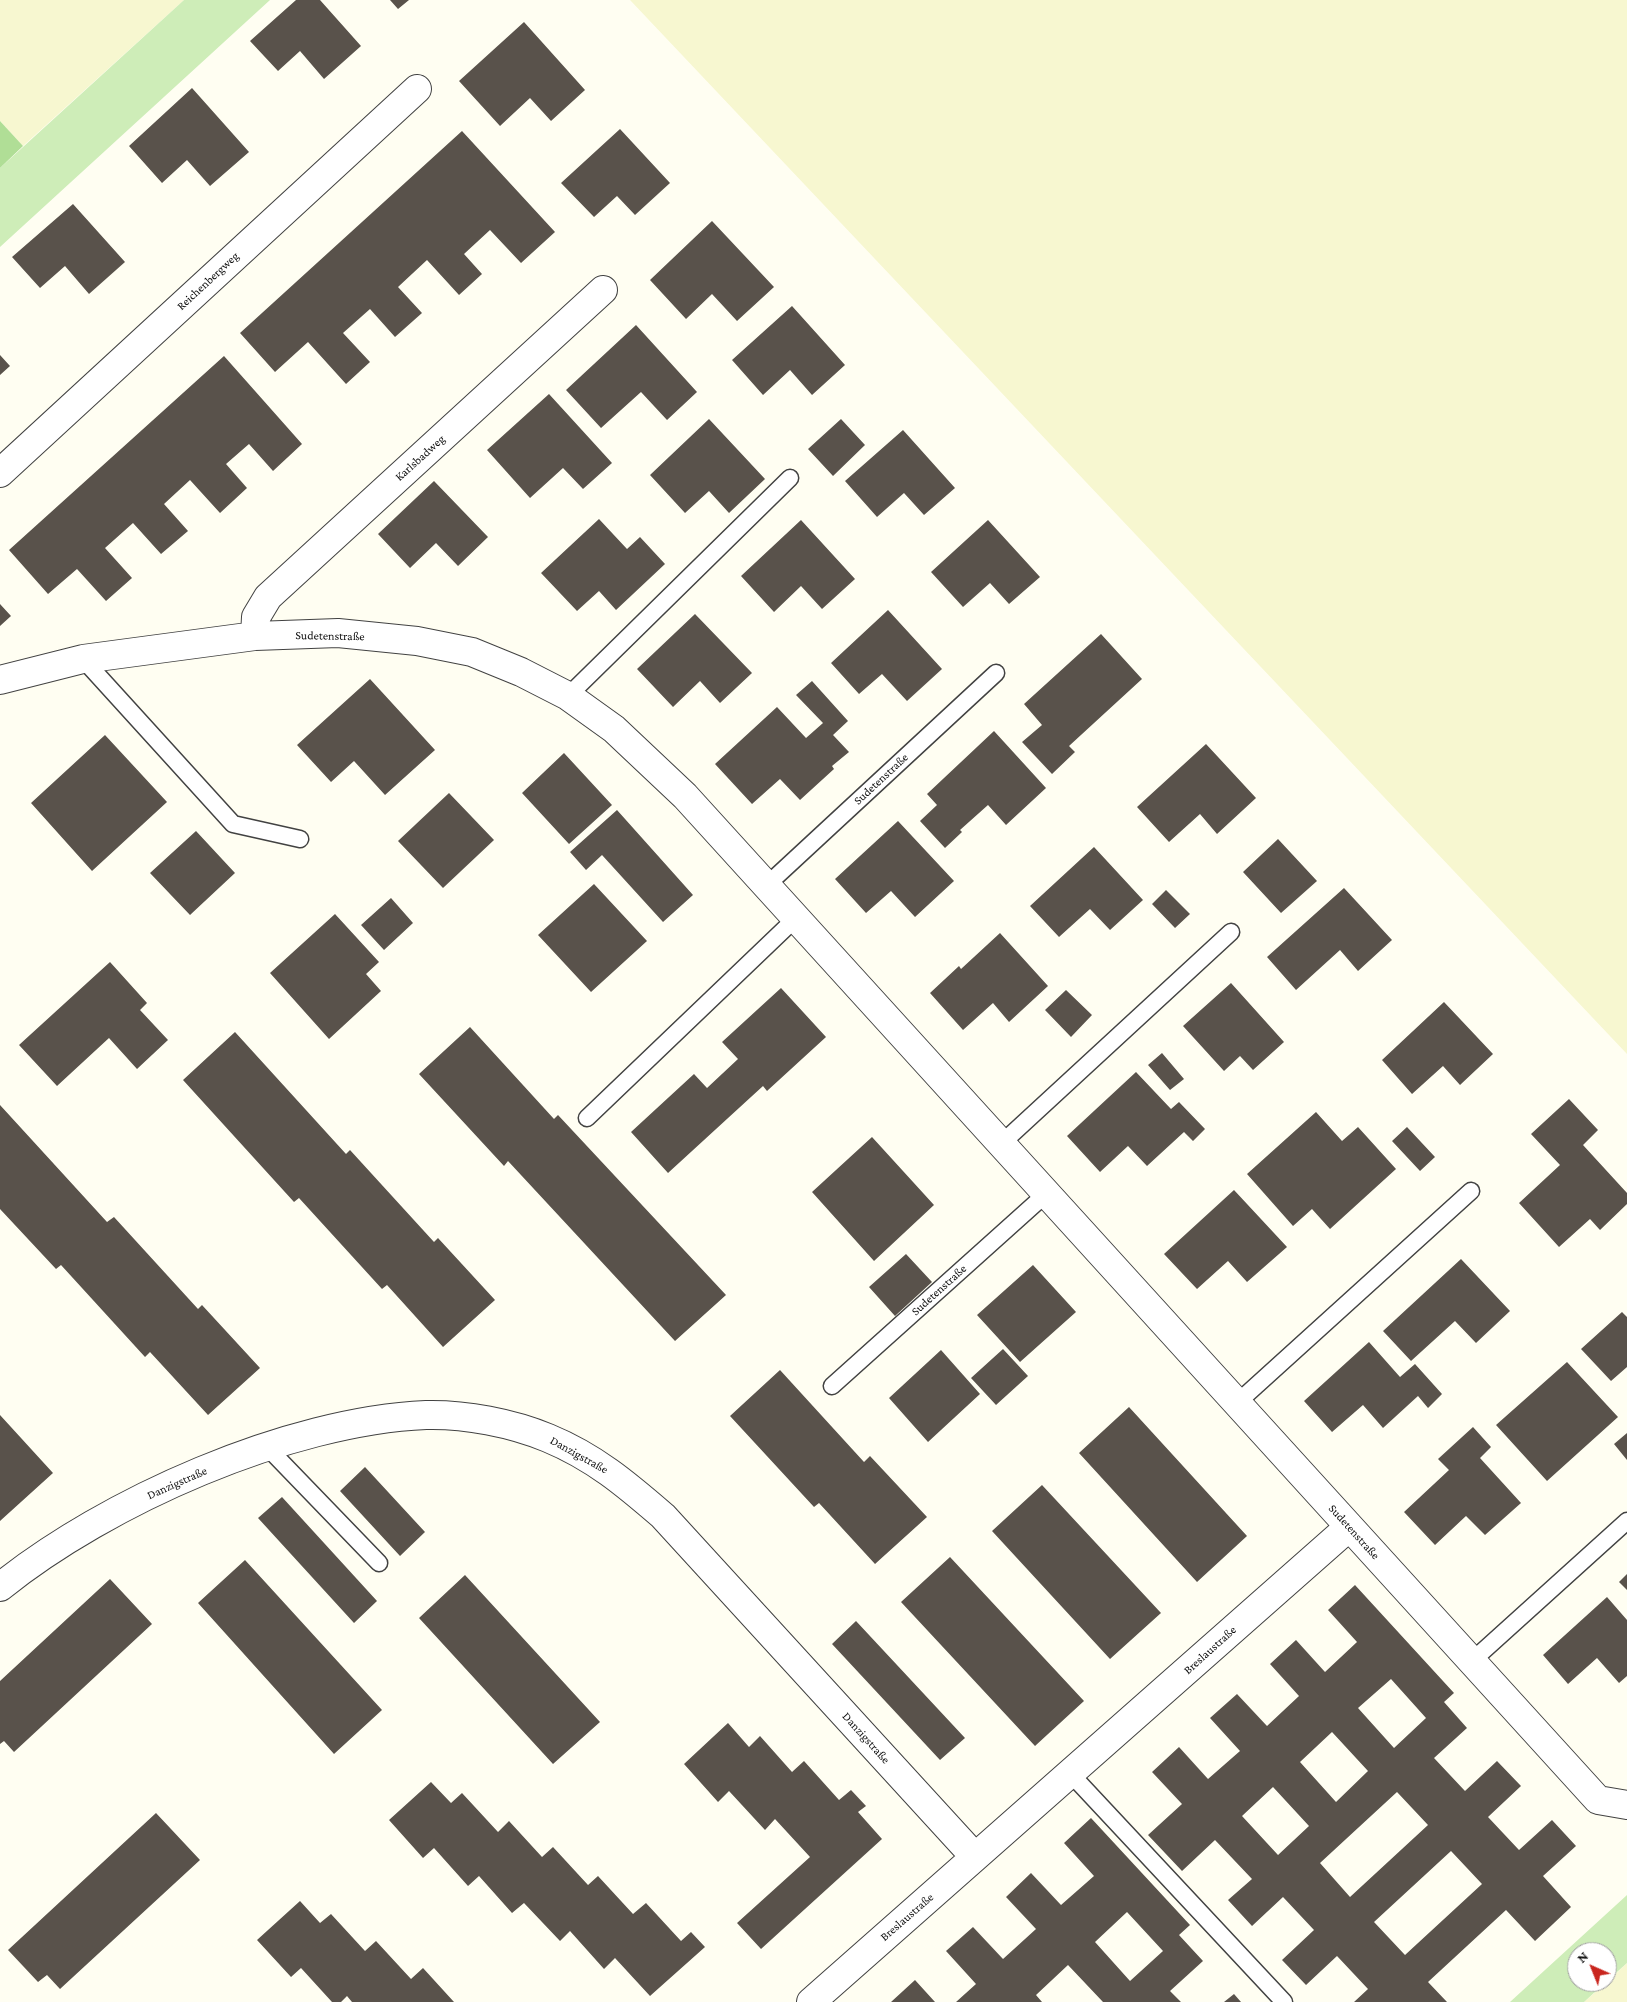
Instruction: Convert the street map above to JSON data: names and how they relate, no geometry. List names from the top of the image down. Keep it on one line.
{"streets":{"street":["Reichenbergweg","Karlsbadweg","Sudetenstraße","Danzigstraße","Breslaustraße"]},"crossings":[["Karlsbadweg","Sudetenstraße"],["Sudetenstraße","Breslaustraße"],["Danzigstraße","Breslaustraße"]],"north":"top left"}
